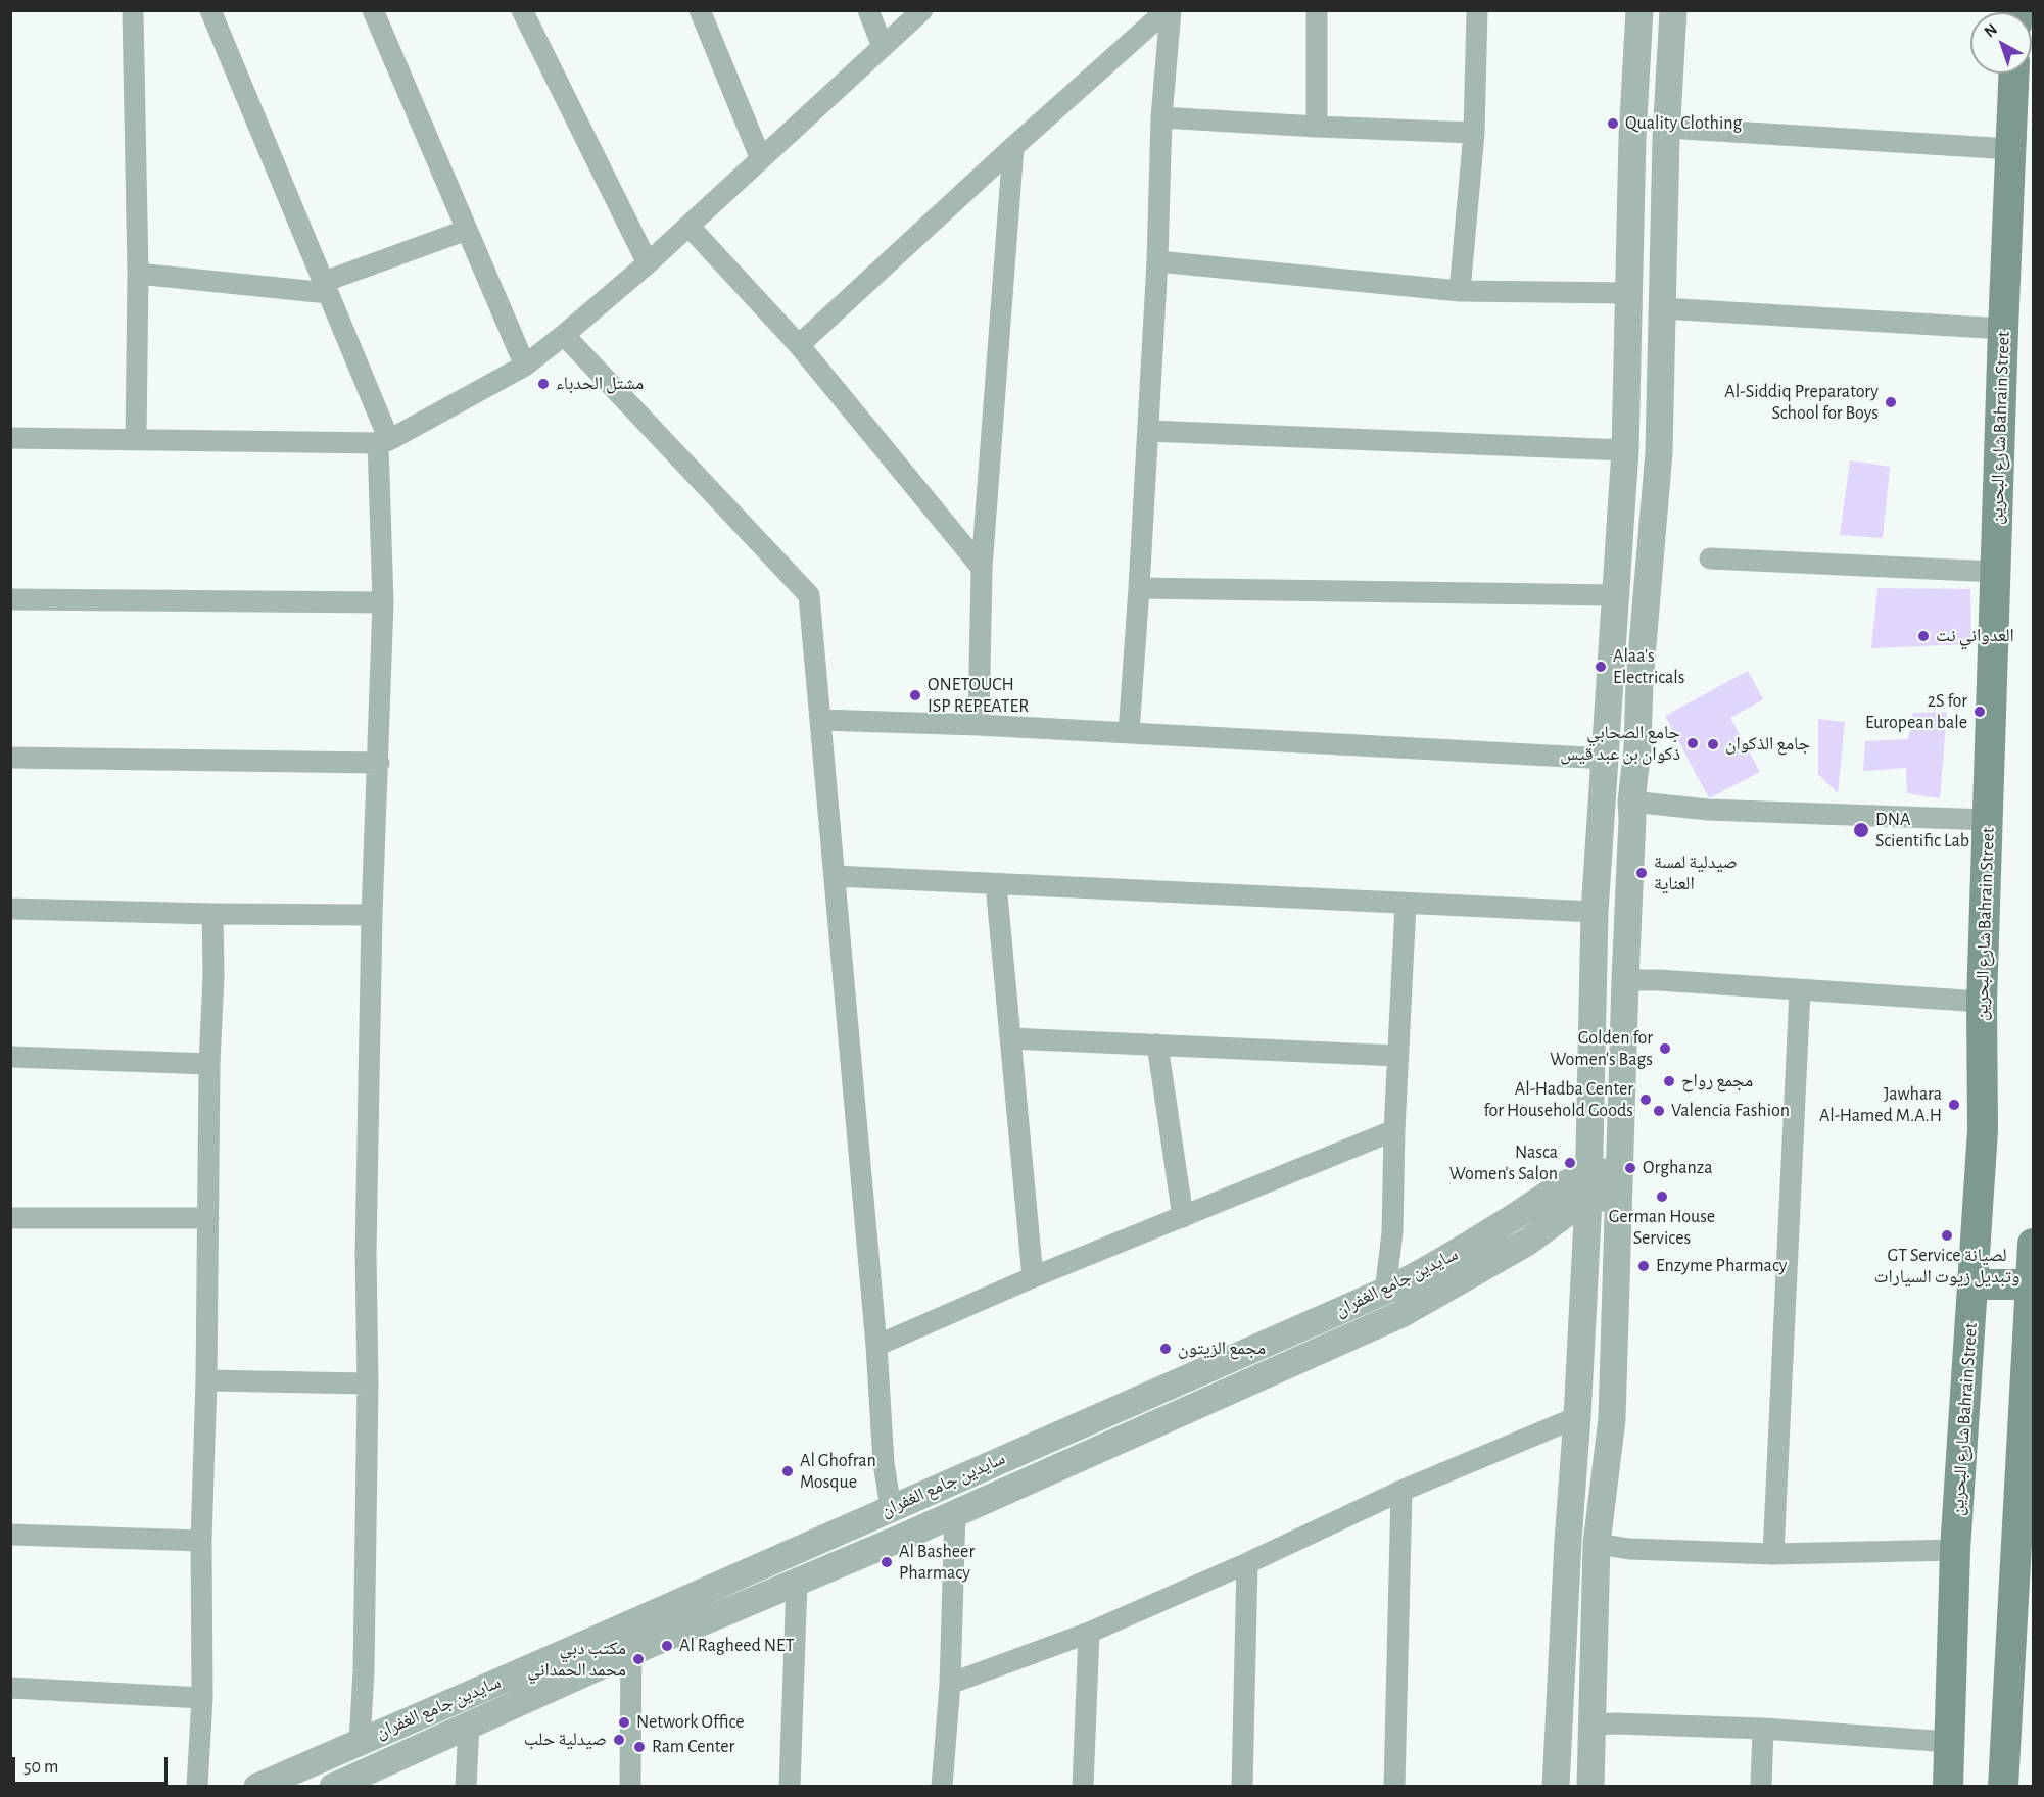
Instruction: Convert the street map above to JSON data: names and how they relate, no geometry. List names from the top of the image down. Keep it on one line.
{"streets":{"main road":["شارع البحرين Bahrain Street"],"street":["سايدين جامع الغفران"]},"places":["Quality Clothing","مشتل الحدباء","Al-Siddiq Preparatory School for Boys","العدواني نت","Alaa's Electricals","ONETOUCH ISP REPEATER","2S for European bale","جامع الصحابي ذكوان بن عبد قيس","جامع الذكوان","DNA Scientific Lab","صيدلية لمسة العناية","Golden for Women's Bags","مجمع رواح","Al-Hadba Center for Household Goods","Jawhara Al-Hamed M.A.H","Valencia Fashion","Nasca Women's Salon","Orghanza","German House Services","GT Service لصيانة وتبديل زيوت السيارات","Enzyme Pharmacy","مجمع الزيتون","Al Ghofran Mosque","Al Basheer Pharmacy","Al Ragheed NET","مكتب دبي محمد الحمداني","Network Office","صيدلية حلب","Ram Center"],"scale_bar":"50 m","north":"top left"}
